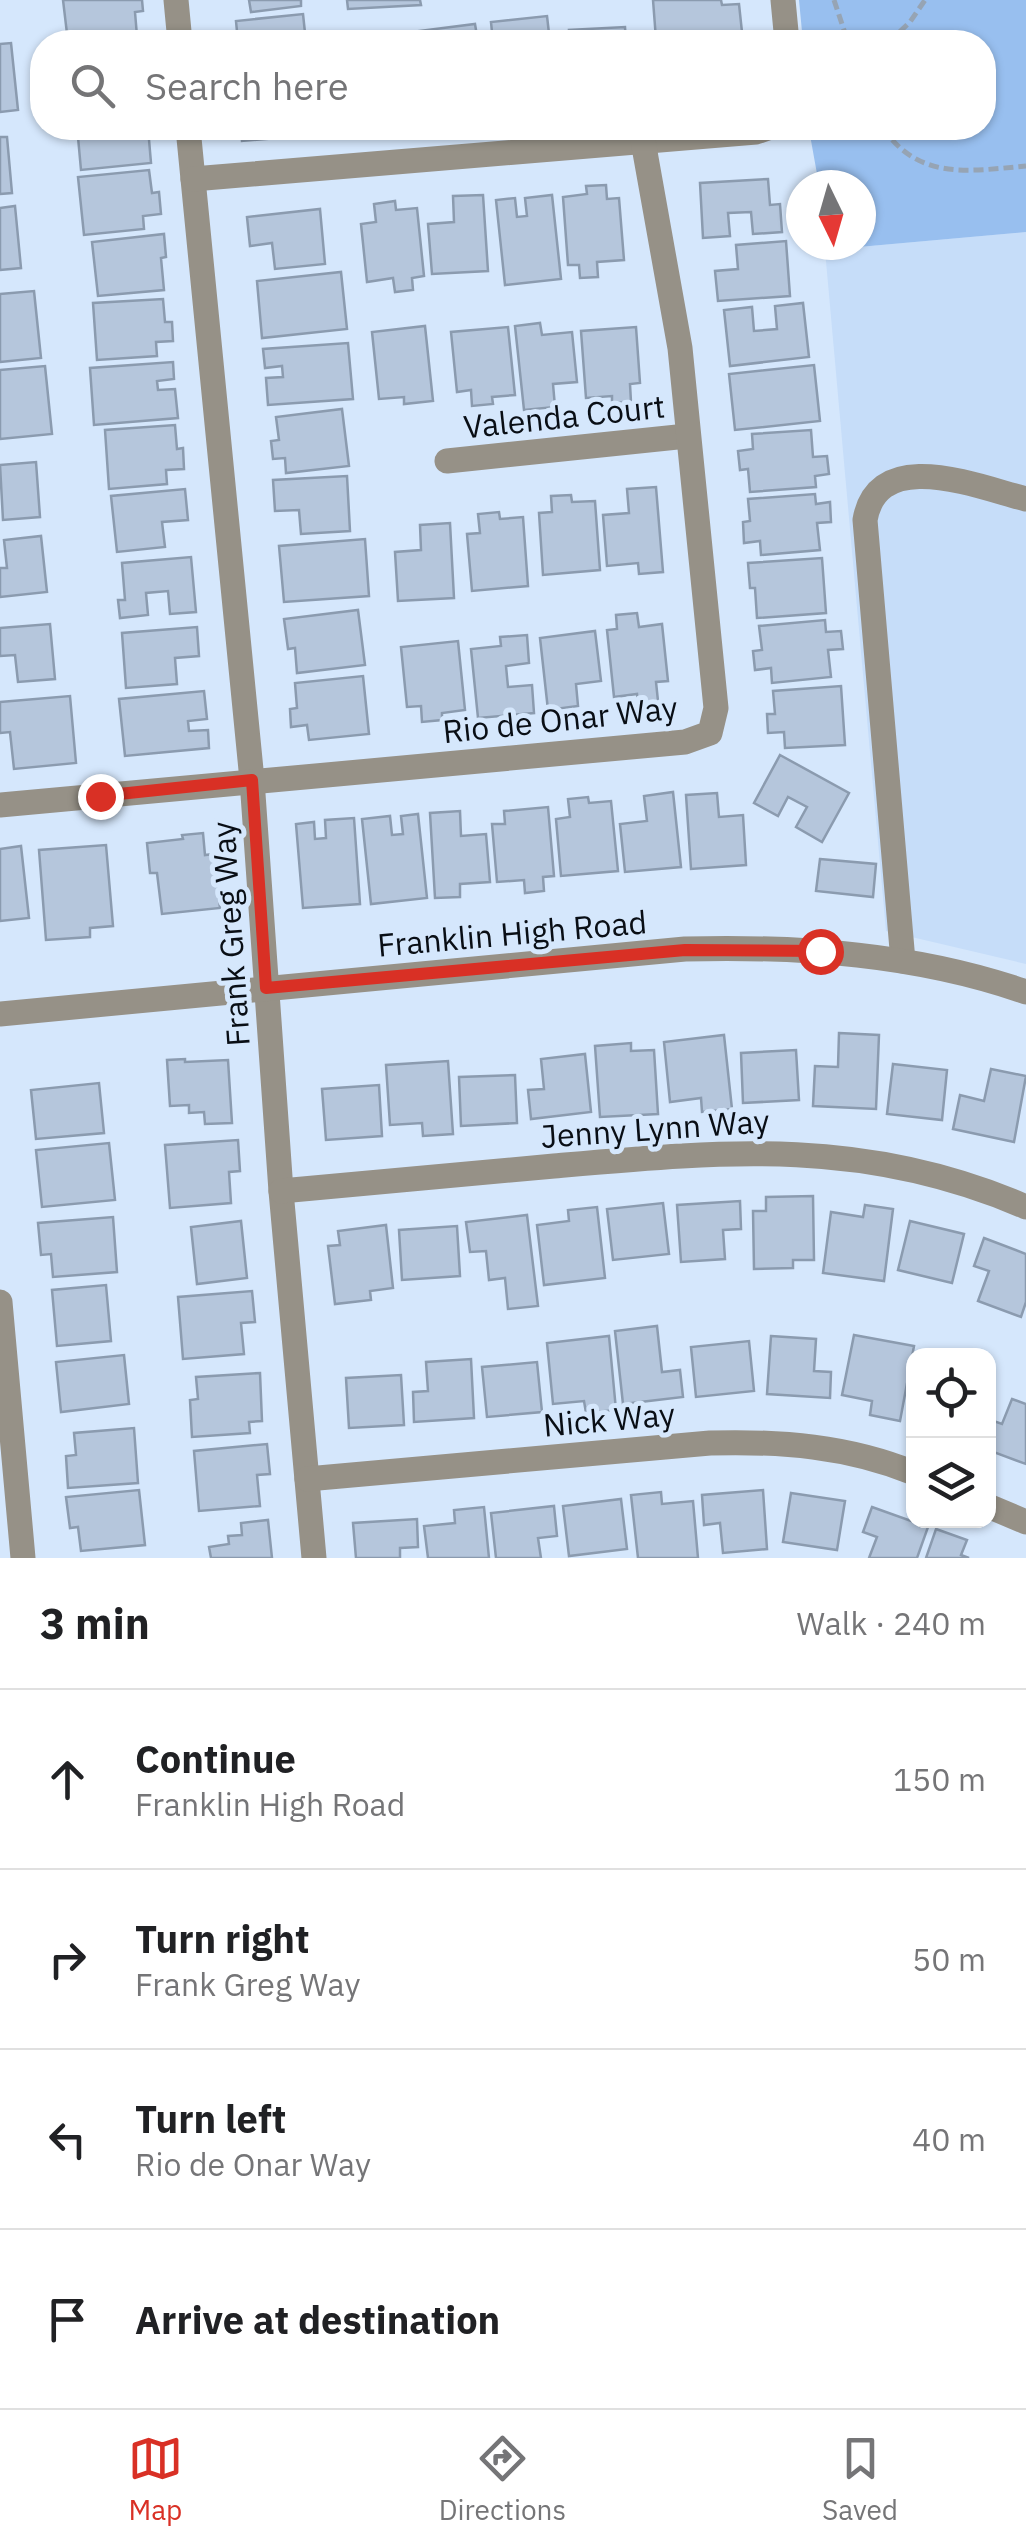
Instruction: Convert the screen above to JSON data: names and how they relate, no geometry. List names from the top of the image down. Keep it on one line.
{"streets":{"street":["Valenda Court","Rio de Onar Way","Franklin High Road","Frank Greg Way","Jenny Lynn Way","Nick Way"]},"crossings":[["Valenda Court","Rio de Onar Way"],["Rio de Onar Way","Frank Greg Way"],["Franklin High Road","Frank Greg Way"],["Frank Greg Way","Jenny Lynn Way"],["Frank Greg Way","Nick Way"]],"north":"bottom","page":{"search":"Search here","heading":["3 min","Walk · 240 m"],"list":[["Continue","Franklin High Road","150 m"],["Turn right","Frank Greg Way","50 m"],["Turn left","Rio de Onar Way","40 m"],"Arrive at destination"],"nav":["Map","Directions","Saved"]}}
